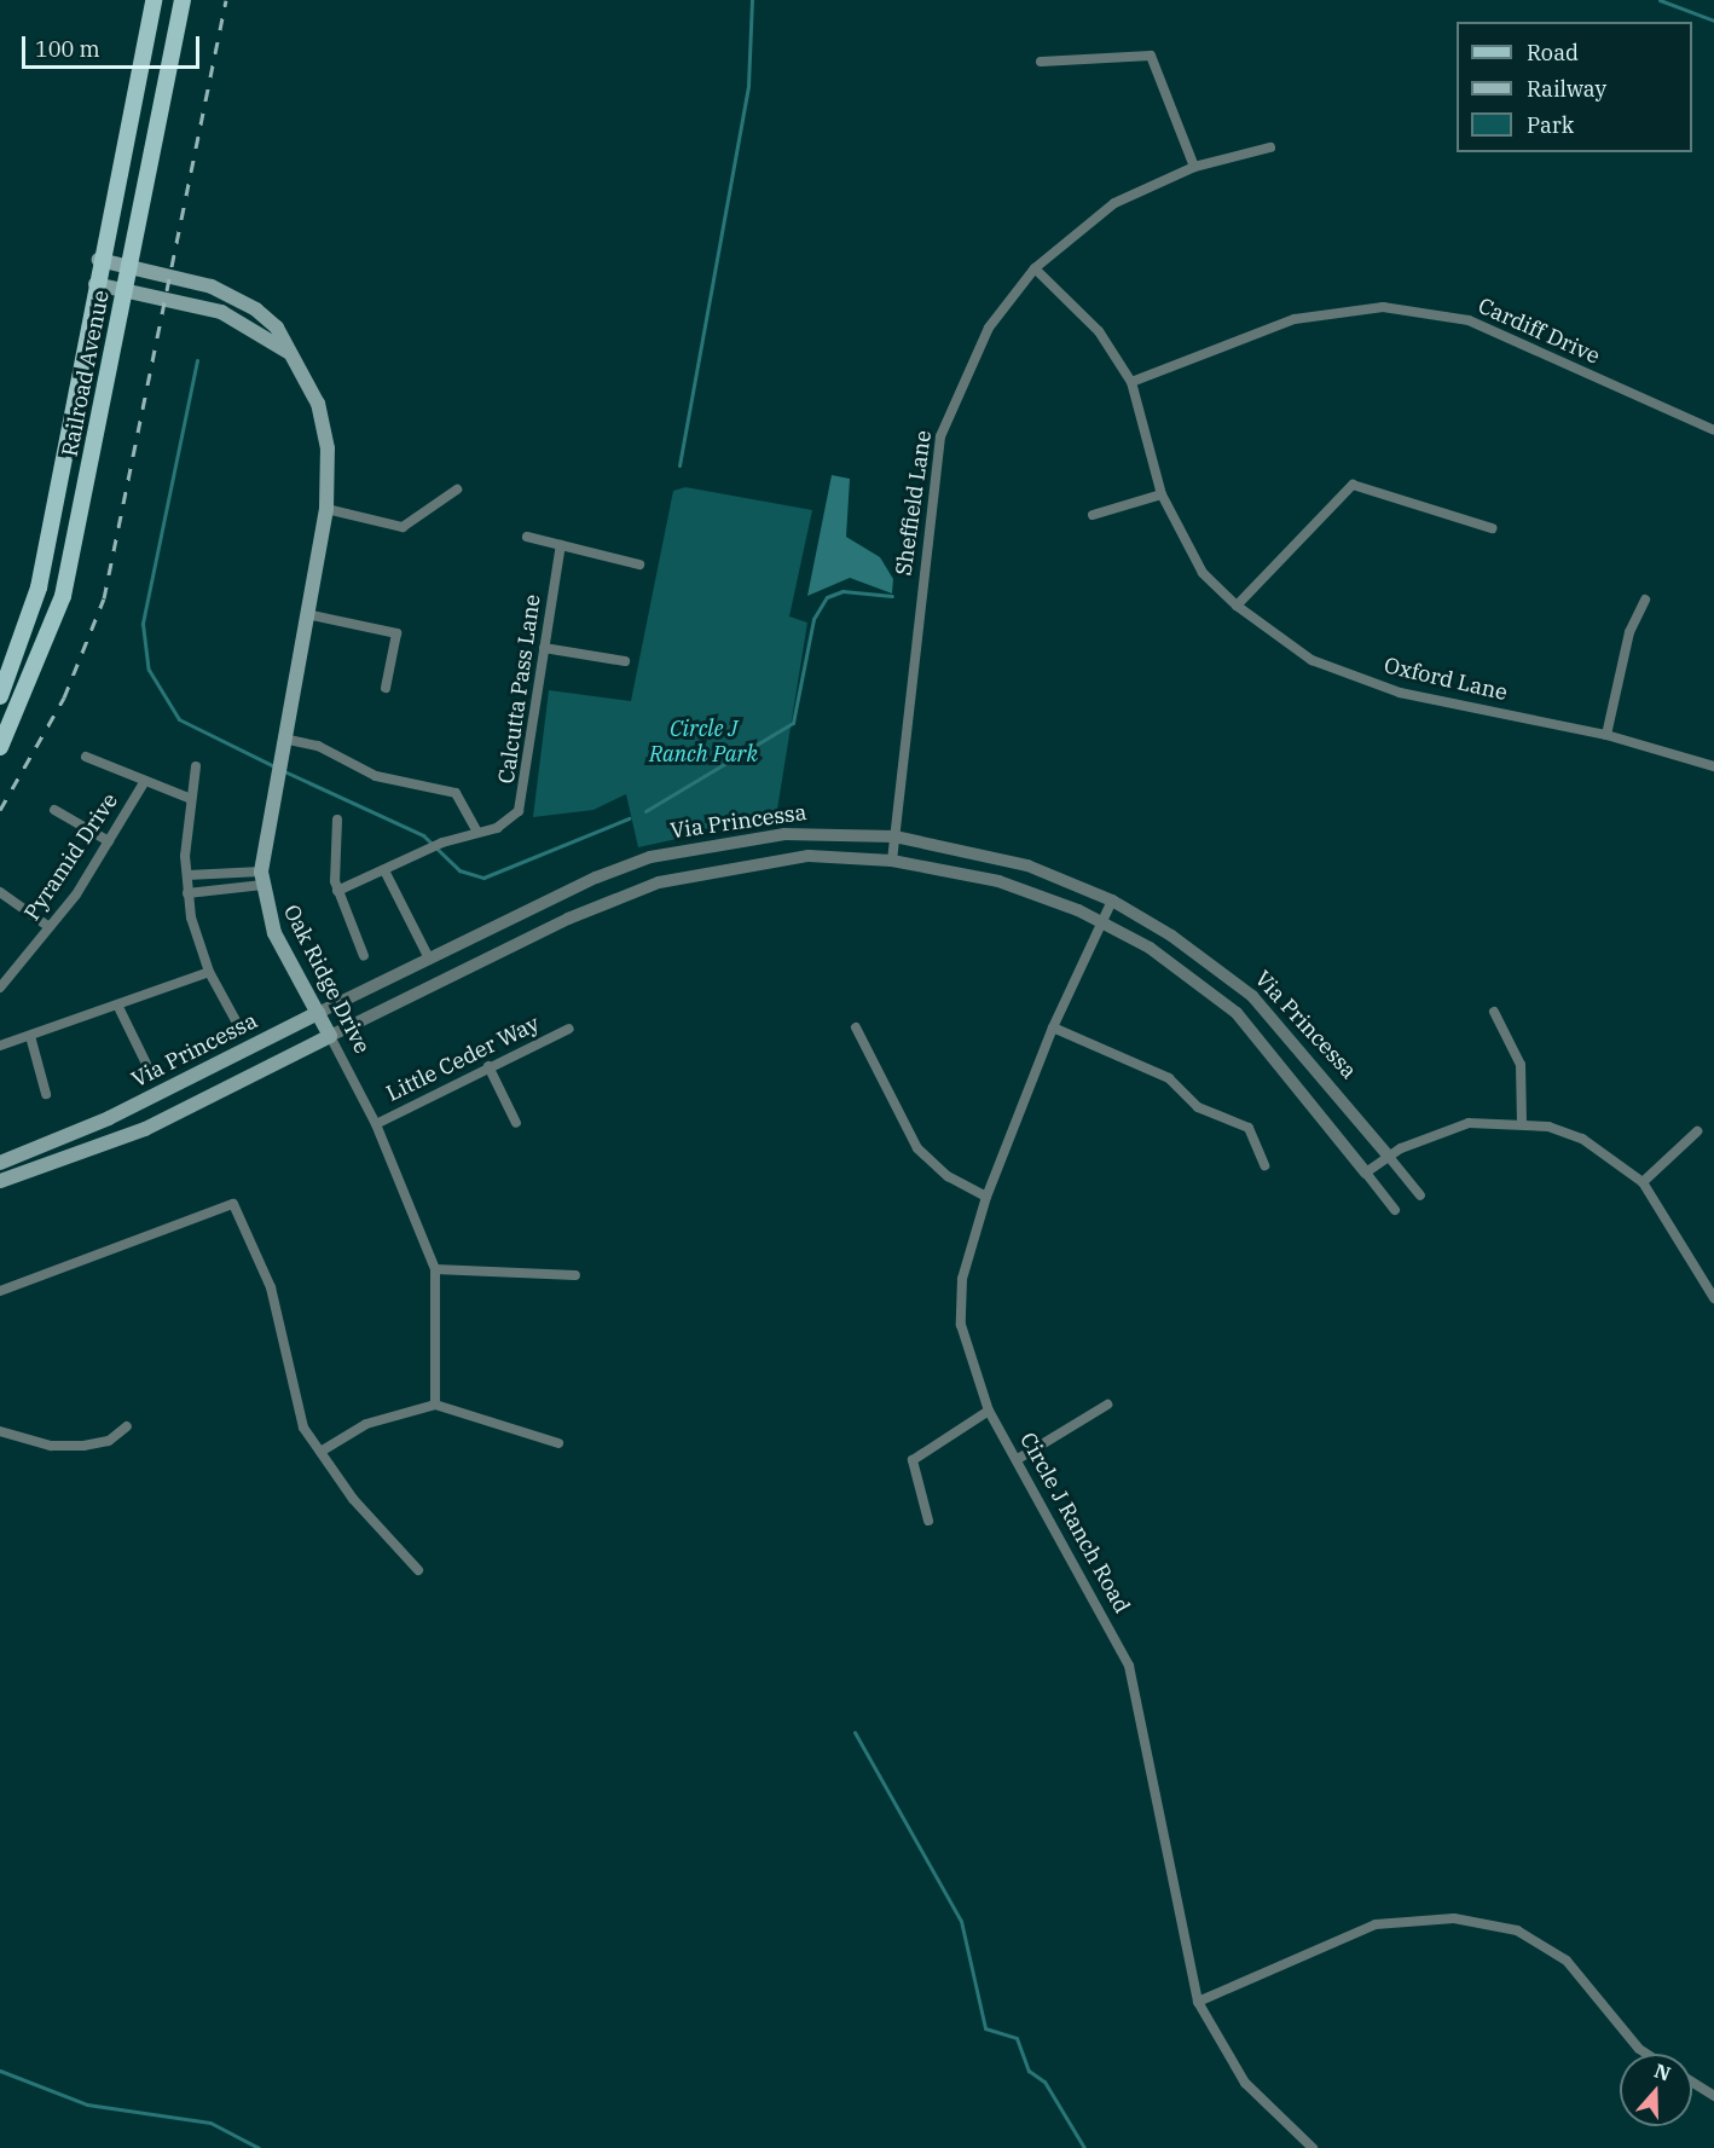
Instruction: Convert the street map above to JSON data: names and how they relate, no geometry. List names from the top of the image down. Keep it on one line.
{"streets":{"main road":["Railroad Avenue","Via Princessa","Oak Ridge Drive"],"street":["Cardiff Drive","Sheffield Lane","Oxford Lane","Calcutta Pass Lane","Pyramid Drive","Little Ceder Way","Circle J Ranch Road"]},"crossings":[["Cardiff Drive","Oxford Lane"],["Railroad Avenue","Oak Ridge Drive"],["Sheffield Lane","Oxford Lane"],["Sheffield Lane","Via Princessa"],["Via Princessa","Oak Ridge Drive"],["Via Princessa","Circle J Ranch Road"],["Oak Ridge Drive","Little Ceder Way"]],"parks":["Circle J Ranch Park"],"legend":["Road","Railway","Park"],"scale_bar":"100 m","north":"top"}
